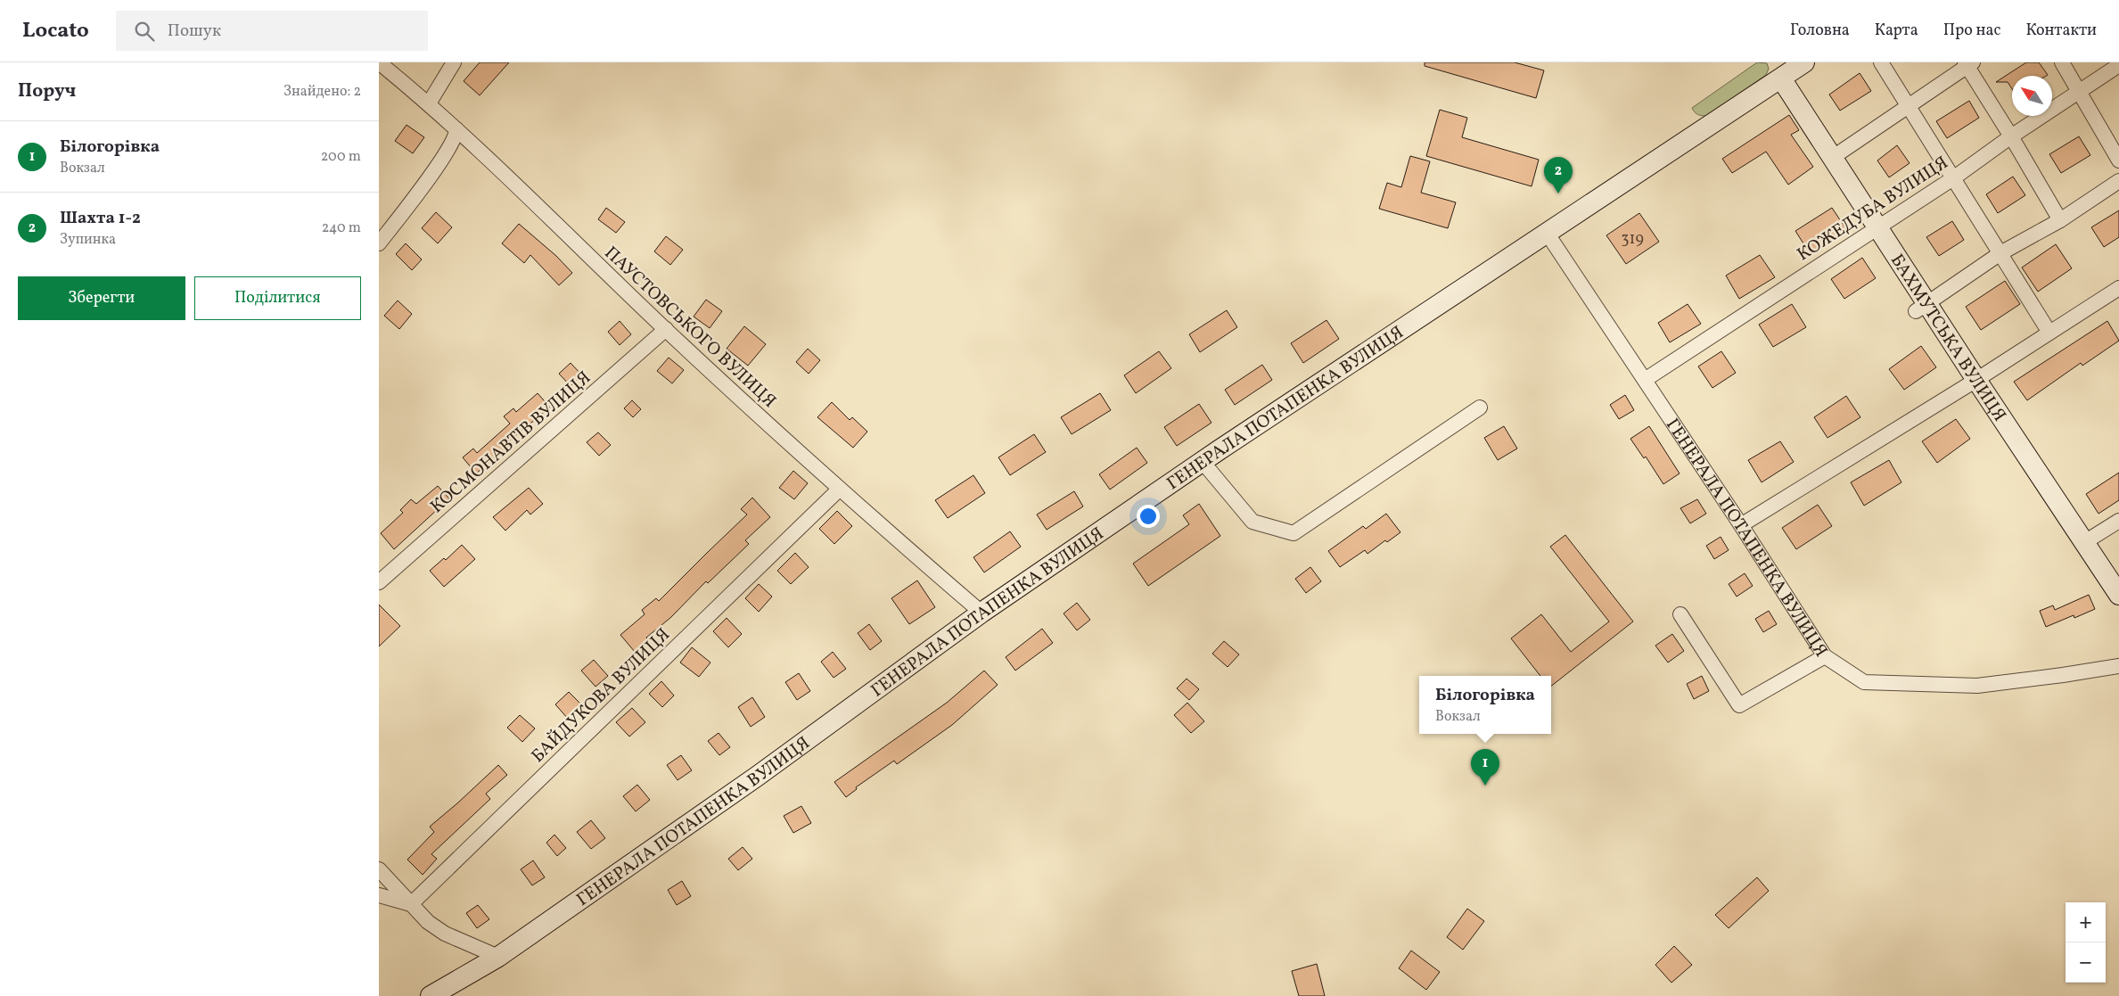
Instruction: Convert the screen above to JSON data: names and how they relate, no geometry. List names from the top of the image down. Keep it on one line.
{"streets":{"main road":["БАХМУТСЬКА ВУЛИЦЯ","ГЕНЕРАЛА ПОТАПЕНКА ВУЛИЦЯ"],"street":["КОЖЕДУБА ВУЛИЦЯ","ПАУСТОВСЬКОГО ВУЛИЦЯ","КОСМОНАВТІВ ВУЛИЦЯ","БАЙДУКОВА ВУЛИЦЯ"]},"crossings":[["КОЖЕДУБА ВУЛИЦЯ","БАХМУТСЬКА ВУЛИЦЯ"],["КОЖЕДУБА ВУЛИЦЯ","ГЕНЕРАЛА ПОТАПЕНКА ВУЛИЦЯ"],["ПАУСТОВСЬКОГО ВУЛИЦЯ","ГЕНЕРАЛА ПОТАПЕНКА ВУЛИЦЯ"],["ПАУСТОВСЬКОГО ВУЛИЦЯ","КОСМОНАВТІВ ВУЛИЦЯ"],["ПАУСТОВСЬКОГО ВУЛИЦЯ","БАЙДУКОВА ВУЛИЦЯ"],["БАХМУТСЬКА ВУЛИЦЯ","ГЕНЕРАЛА ПОТАПЕНКА ВУЛИЦЯ"]],"house_numbers":["319"],"north":"top left","page":{"header":"Locato","search":"Пошук","nav":["Головна","Карта","Про нас","Контакти"],"heading":["Поруч","Знайдено: 2"],"list":[{"mark":"1","name":"Білогорівка","note":"Вокзал","value":"200 m"},{"mark":"2","name":"Шахта 1-2","note":"Зупинка","value":"240 m"}],"pins":["2","1"],"buttons":["Зберегти","Поділитися"],"popup":["Білогорівка","Вокзал"],"map_buttons":["+","−"]}}
